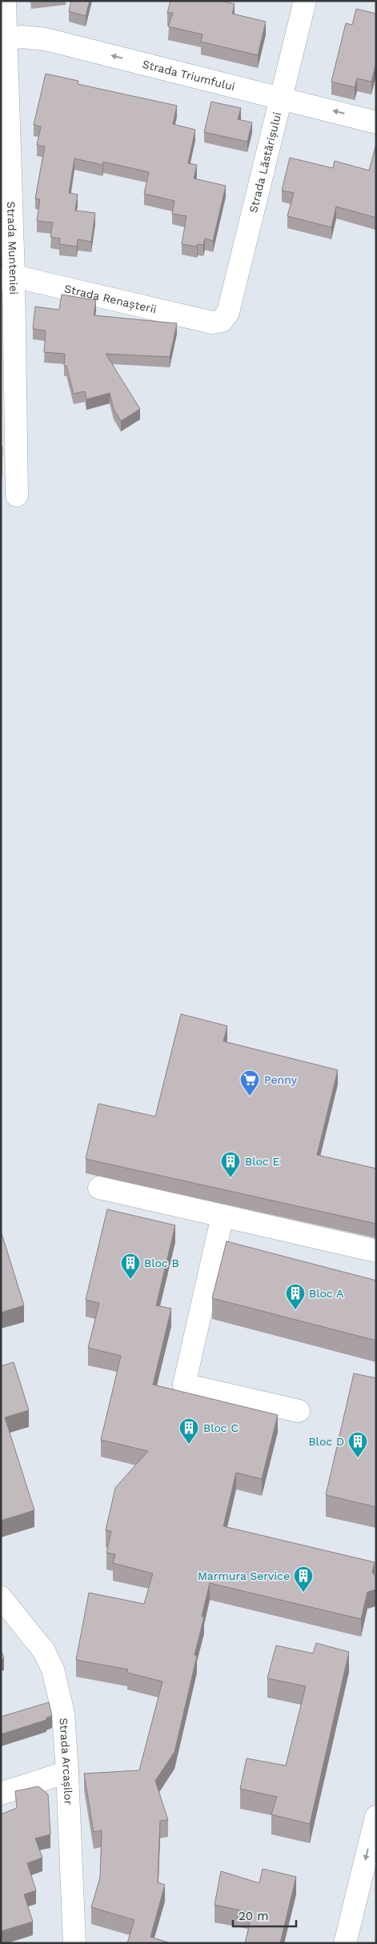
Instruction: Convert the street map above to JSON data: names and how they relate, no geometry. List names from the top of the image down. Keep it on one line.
{"streets":{"street":["Strada Triumfului","Strada Lăstărișului","Strada Munteniei","Strada Renașterii","Strada Arcașilor"]},"crossings":[["Strada Triumfului","Strada Lăstărișului"],["Strada Triumfului","Strada Munteniei"],["Strada Lăstărișului","Strada Renașterii"],["Strada Munteniei","Strada Renașterii"]],"one_way":["Strada Triumfului"],"places":{"supermarket":["Penny"],"building":["Bloc E","Bloc B","Bloc A","Bloc C","Bloc D","Marmura Service"]},"scale_bar":"20 m"}
